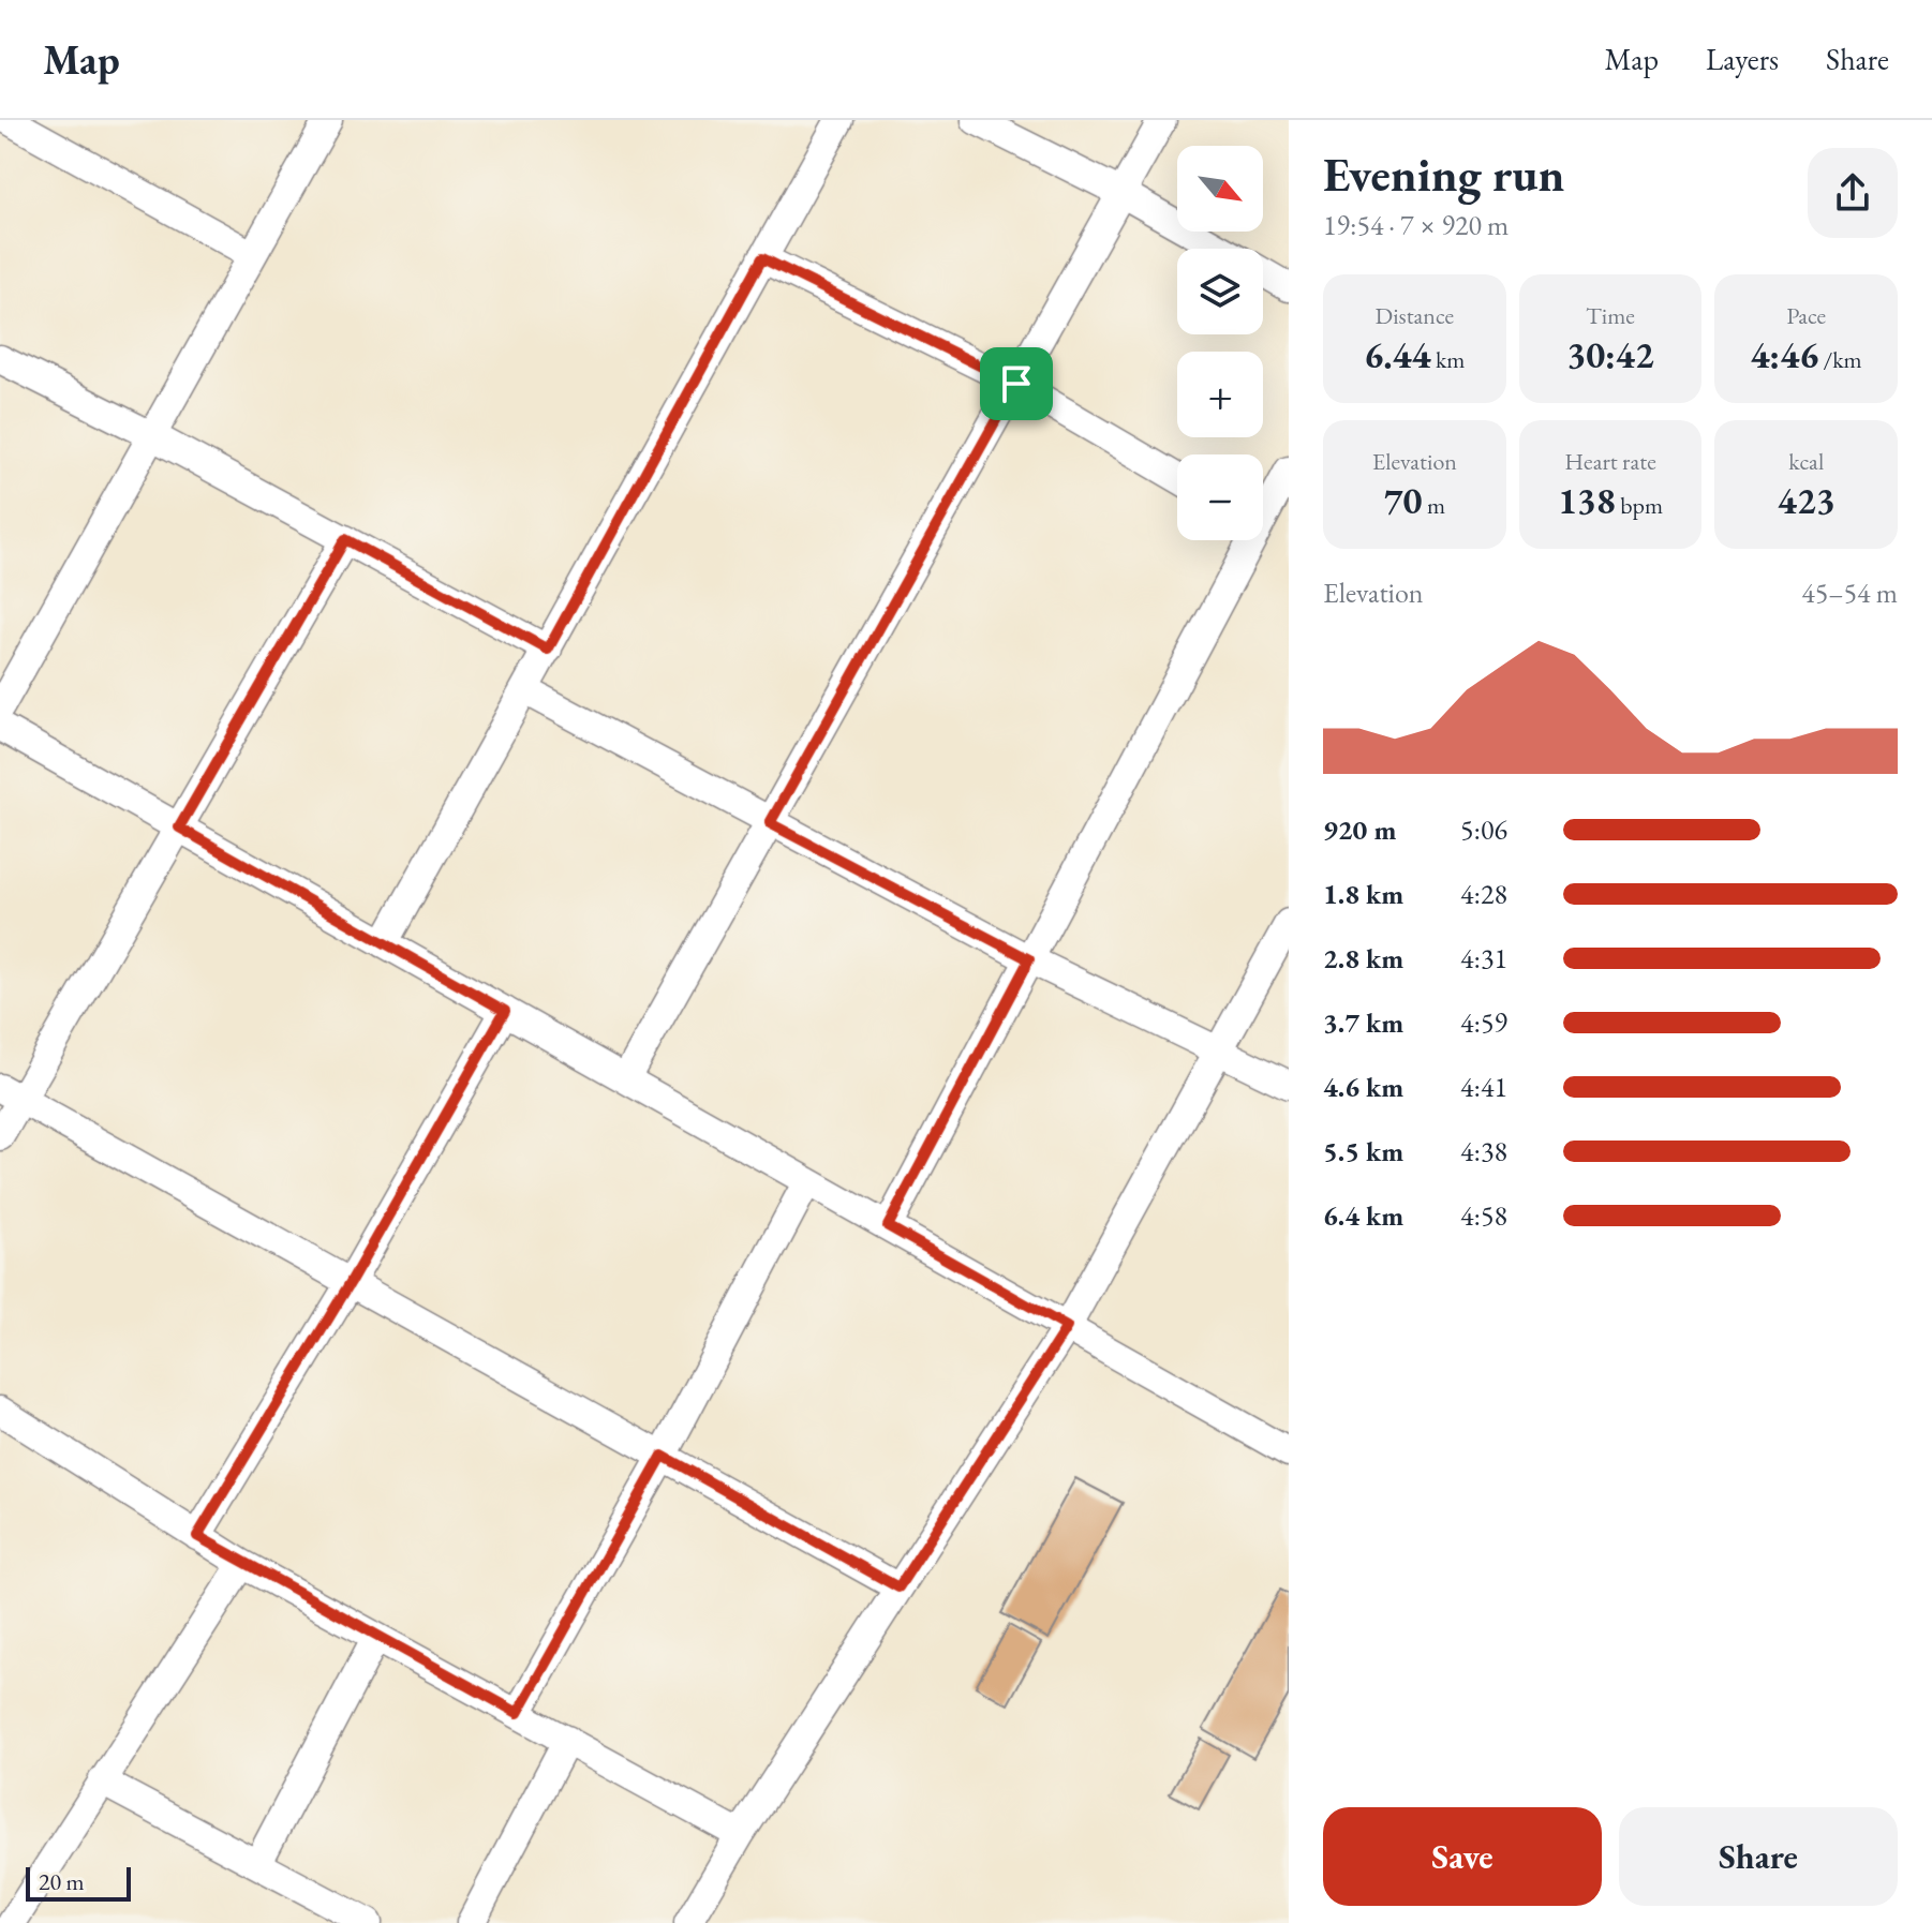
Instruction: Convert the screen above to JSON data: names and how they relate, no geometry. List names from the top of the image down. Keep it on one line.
{"scale_bar":"20 m","north":"bottom right","page":{"header":"Map","nav":["Map","Layers","Share"],"heading":["Evening run","19:54 · 7 × 920 m"],"map_buttons":["+","−"],"stats":[["Distance","6.44 km"],["Time","30:42"],["Pace","4:46 /km"],["Elevation","70 m"],["Heart rate","138 bpm"],["kcal","423"]],"chart":["Elevation","45–54 m"],"list":[{"name":"920 m","note":"5:06"},{"name":"1.8 km","note":"4:28"},{"name":"2.8 km","note":"4:31"},{"name":"3.7 km","note":"4:59"},{"name":"4.6 km","note":"4:41"},{"name":"5.5 km","note":"4:38"},{"name":"6.4 km","note":"4:58"}],"buttons":["Save","Share"],"scale":"20 m"}}
